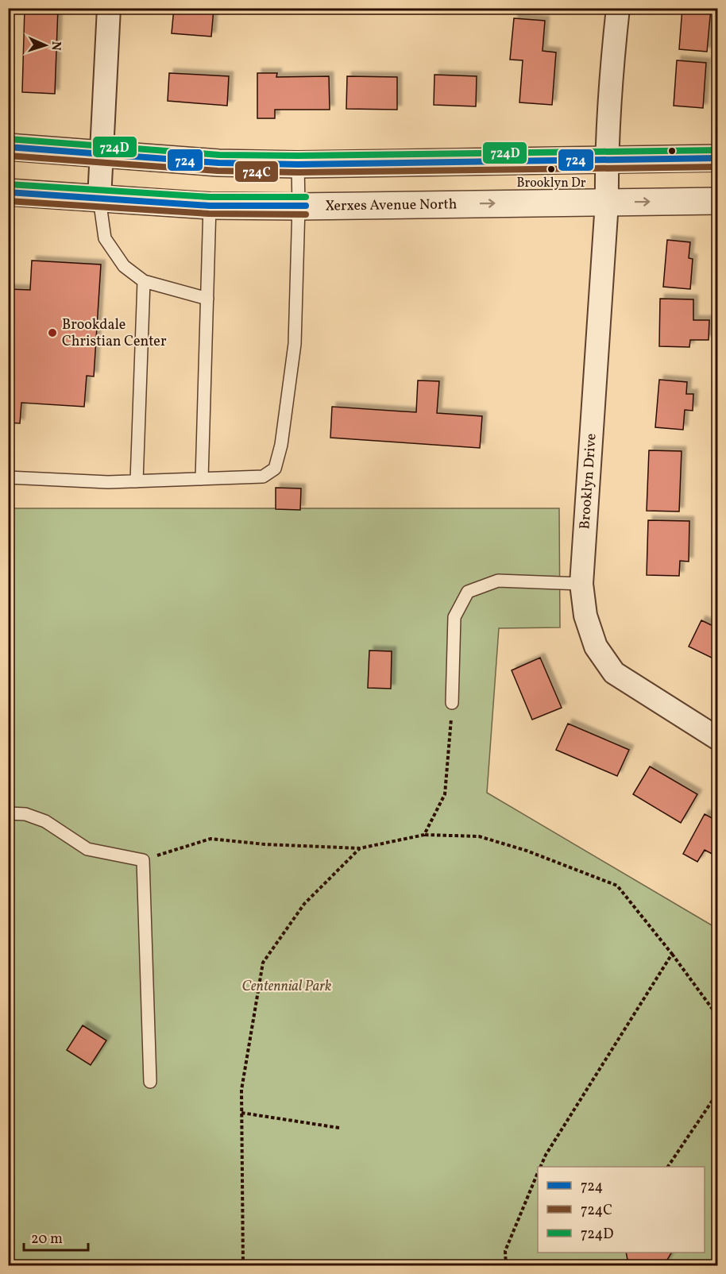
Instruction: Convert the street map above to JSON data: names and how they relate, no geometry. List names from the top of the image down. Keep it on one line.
{"streets":{"street":["Xerxes Avenue North","Brooklyn Drive"]},"crossings":[["Xerxes Avenue North","Brooklyn Drive"]],"parks":["Centennial Park"],"places":["Brooklyn Dr","Brookdale Christian Center"],"lines":["transit line 724D","transit line 724","transit line 724C"],"legend":["724","724C","724D"],"scale_bar":"20 m","north":"right"}
